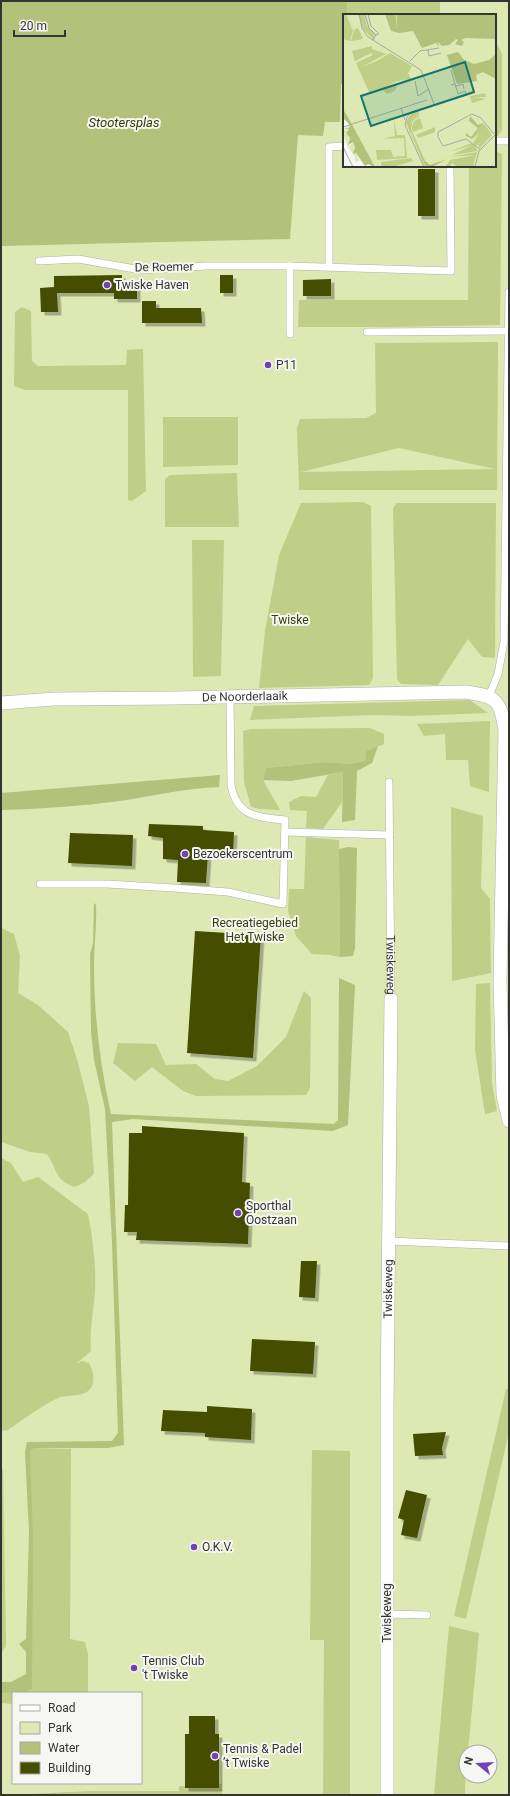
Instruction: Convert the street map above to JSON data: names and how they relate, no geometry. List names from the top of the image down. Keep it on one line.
{"streets":{"street":["De Noorderlaaik","Twiskeweg"],"lane":["De Roemer"]},"water":["Stootersplas"],"parks":["Twiske","Recreatiegebied Het Twiske"],"places":["Twiske Haven","P11","Bezoekerscentrum","Sporthal Oostzaan","O.K.V.","Tennis Club 't Twiske","Tennis & Padel ’t Twiske"],"legend":["Road","Park","Water","Building"],"scale_bar":"20 m","north":"left"}
